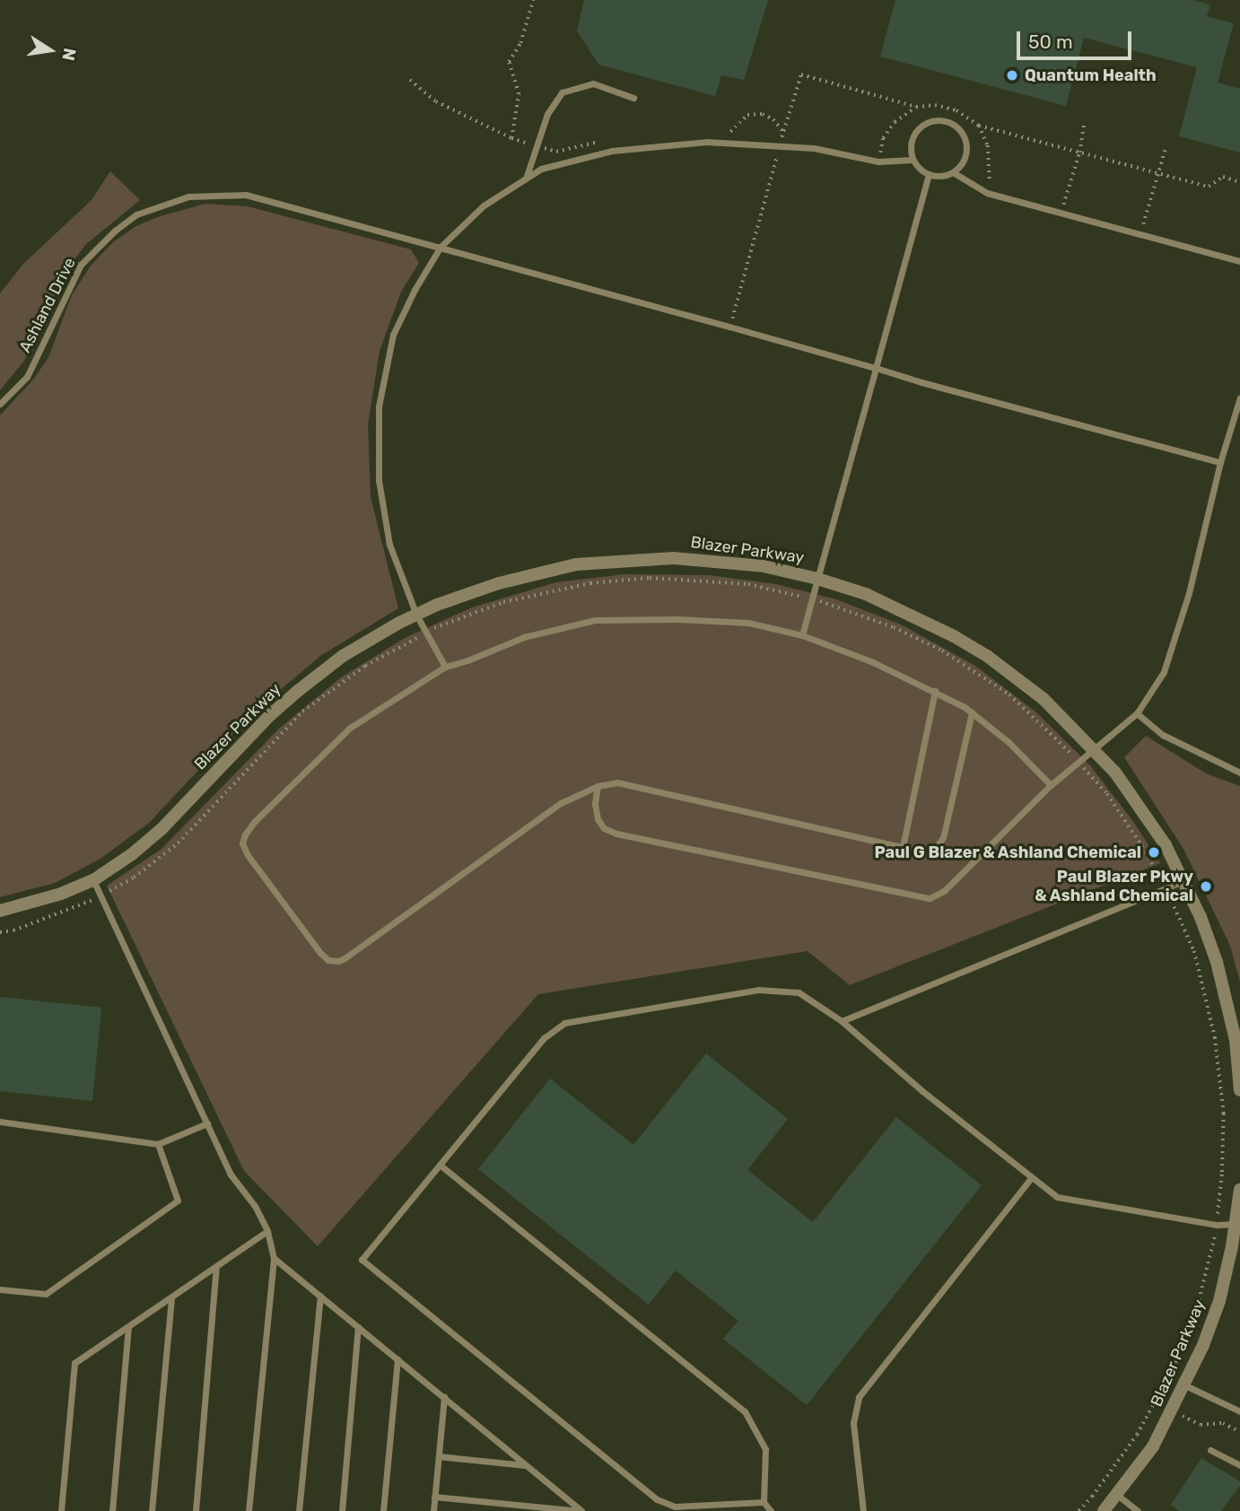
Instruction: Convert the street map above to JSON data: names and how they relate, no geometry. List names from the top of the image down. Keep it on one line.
{"streets":{"street":["Blazer Parkway"],"lane":["Ashland Drive"]},"places":["Quantum Health","Paul G Blazer & Ashland Chemical","Paul Blazer Pkwy & Ashland Chemical"],"scale_bar":"50 m","north":"right"}
